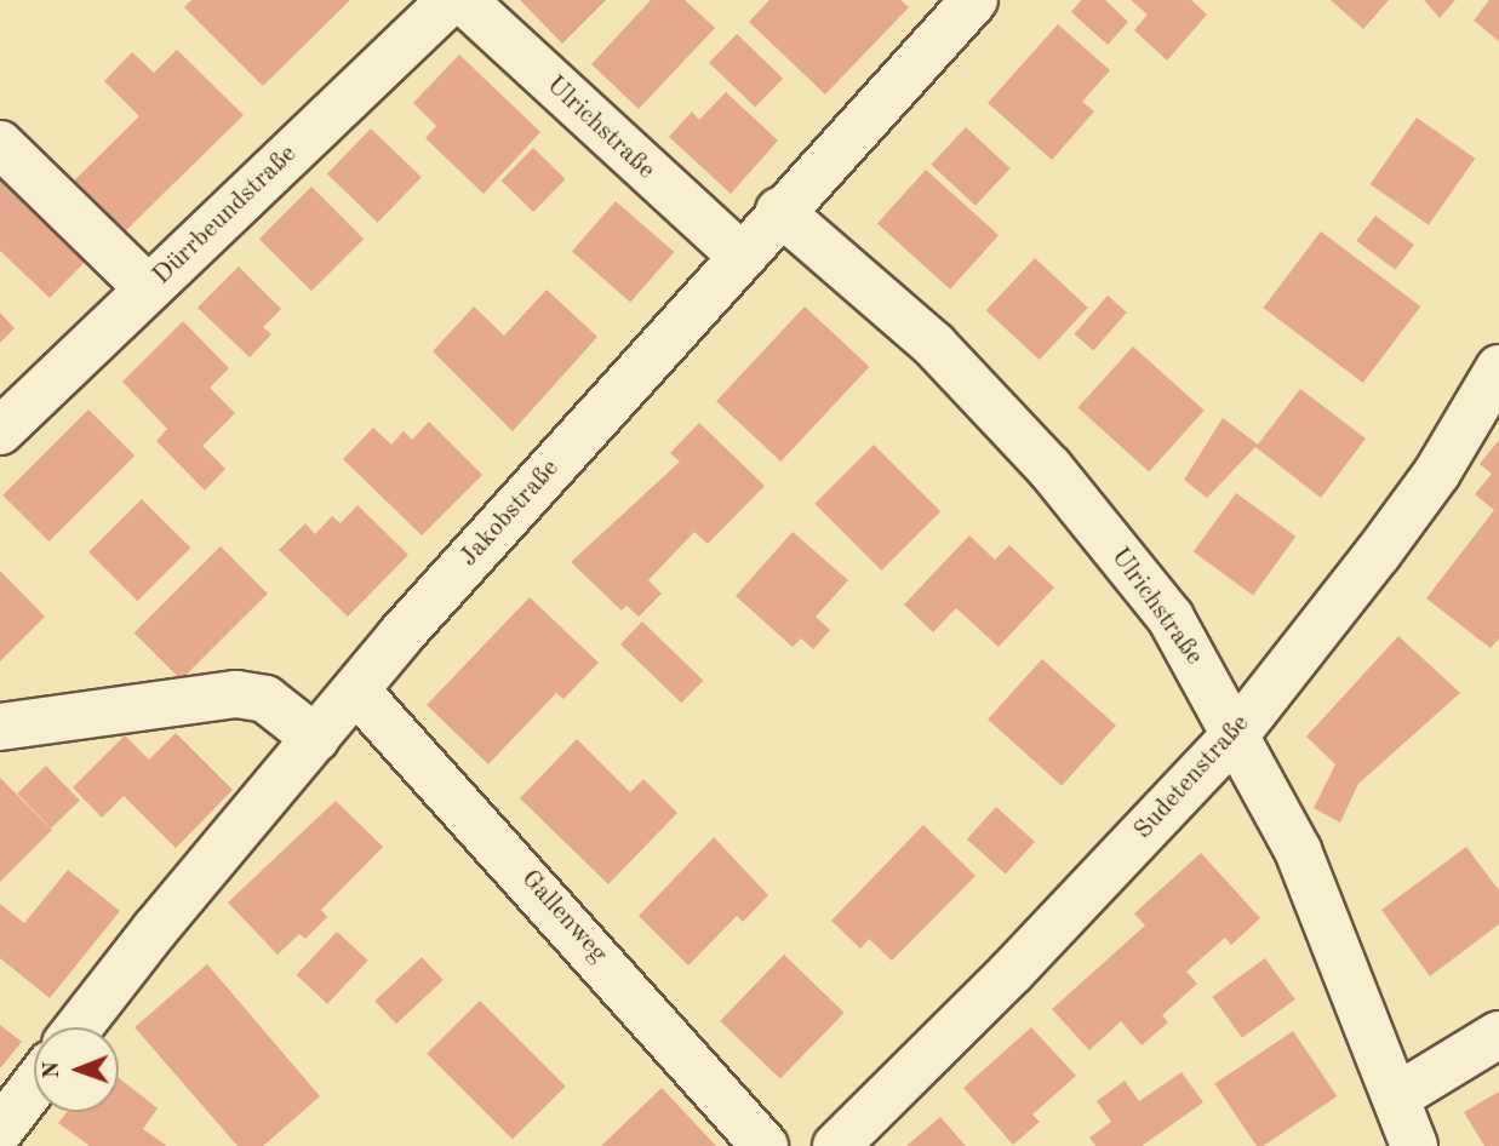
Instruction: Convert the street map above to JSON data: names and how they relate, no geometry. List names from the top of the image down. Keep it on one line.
{"streets":{"street":["Ulrichstraße","Dürrbeundstraße","Jakobstraße","Sudetenstraße","Gallenweg"]},"crossings":[["Ulrichstraße","Jakobstraße"],["Ulrichstraße","Sudetenstraße"],["Jakobstraße","Gallenweg"]],"north":"left"}
